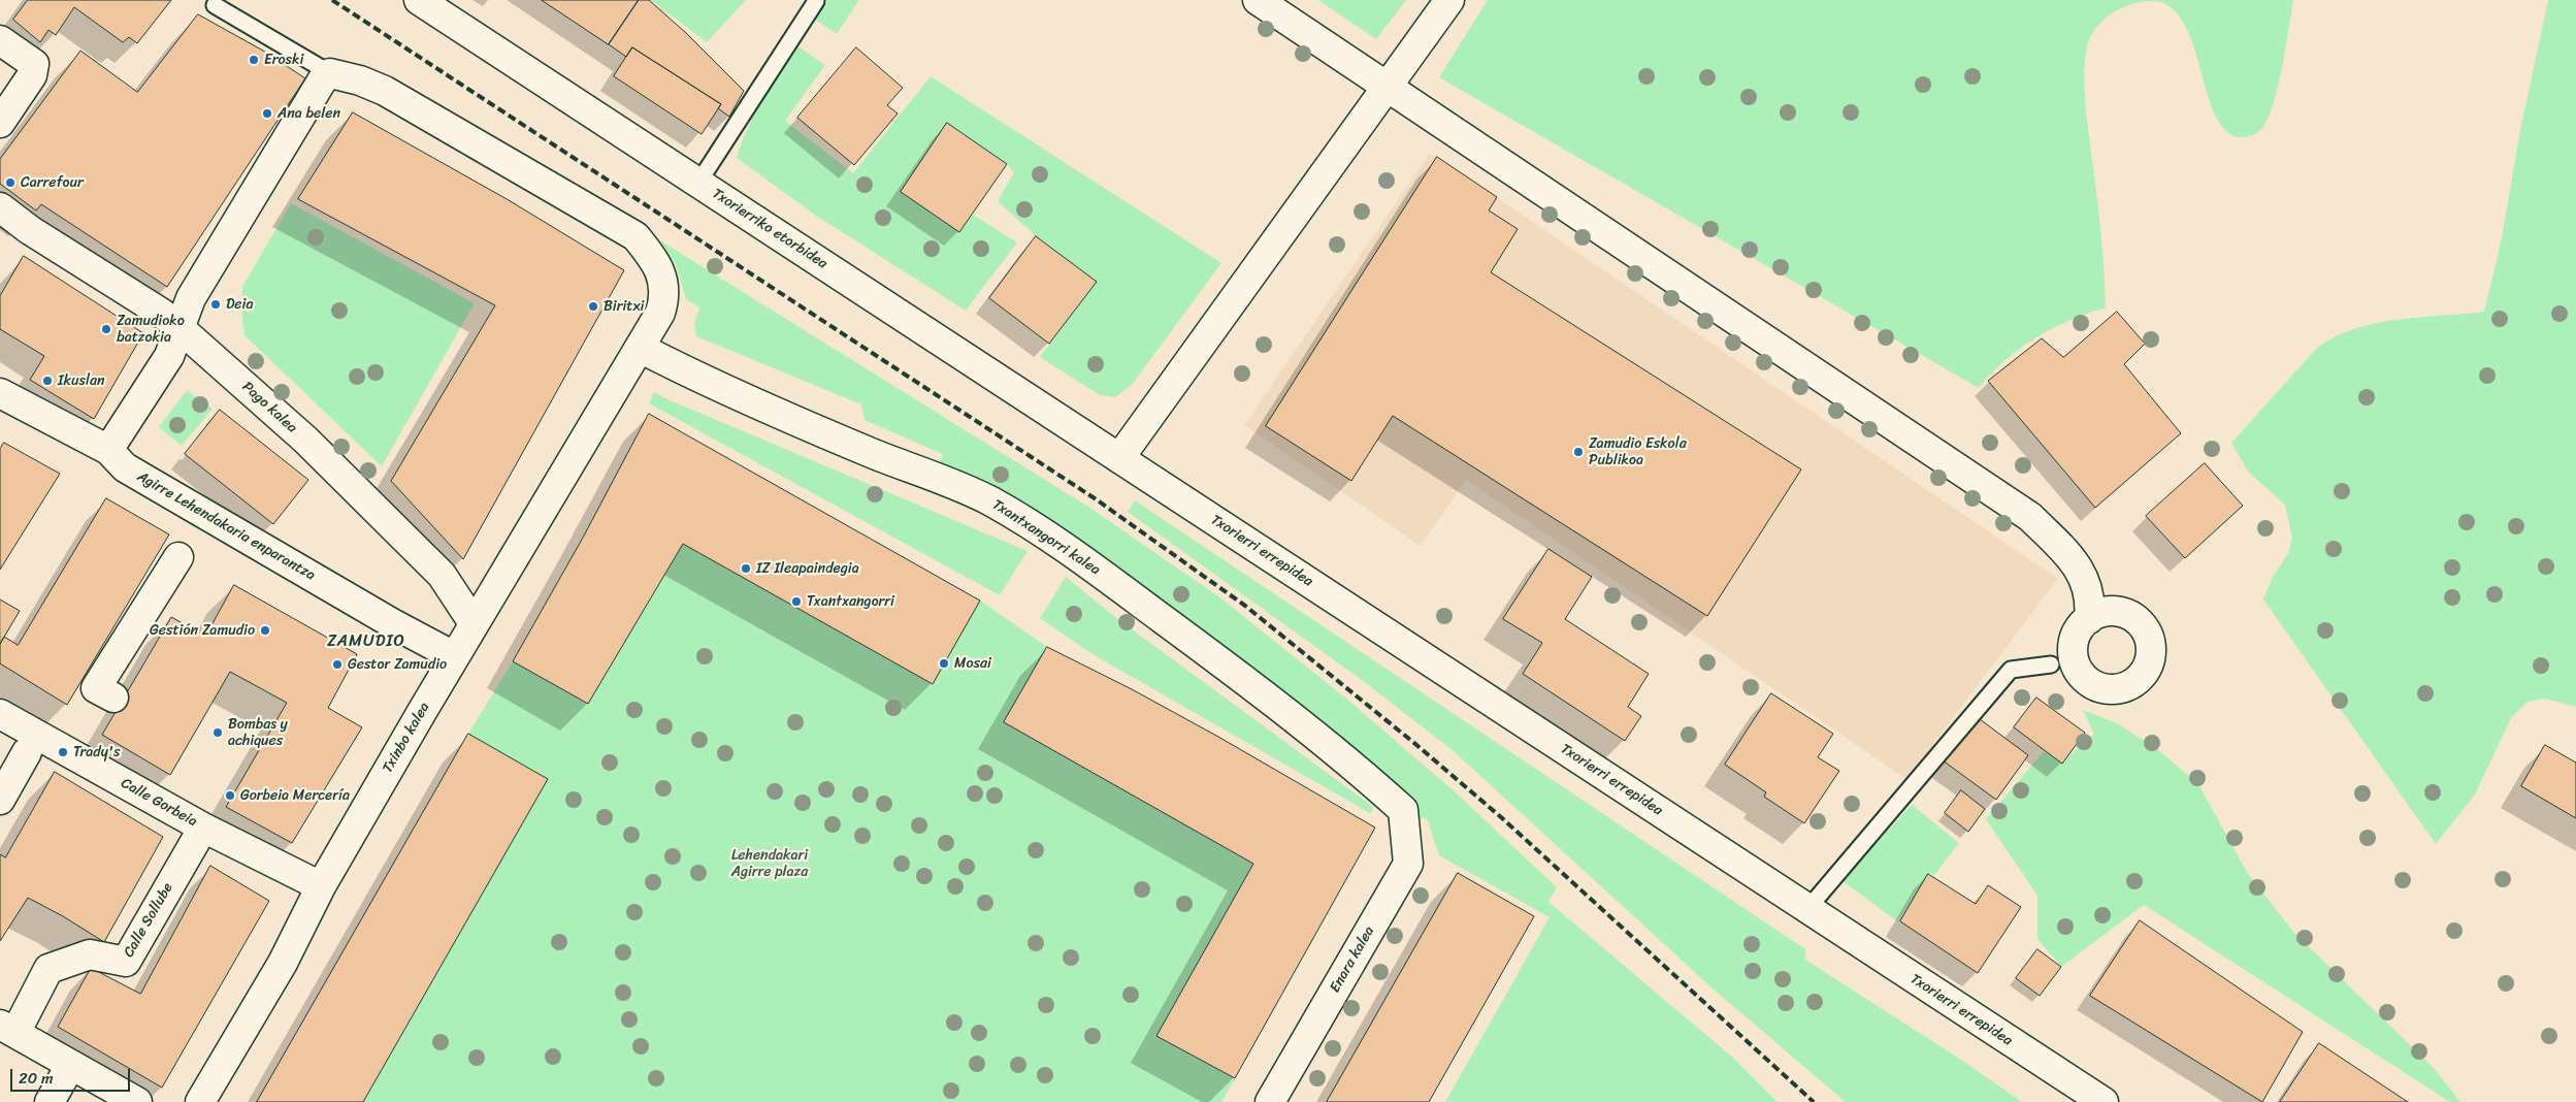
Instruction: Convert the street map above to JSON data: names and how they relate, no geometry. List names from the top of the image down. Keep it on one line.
{"streets":{"street":["Txorierriko etorbidea","Pago kalea","Agirre Lehendakaria enparantza","Txantxangorri kalea","Txorierri errepidea","Txinbo kalea","Calle Gorbeia","Calle Sollube","Enara kalea"]},"crossings":[["Txorierriko etorbidea","Txorierri errepidea"],["Pago kalea","Txinbo kalea"],["Agirre Lehendakaria enparantza","Txinbo kalea"],["Txantxangorri kalea","Txinbo kalea"],["Txantxangorri kalea","Enara kalea"],["Txinbo kalea","Calle Gorbeia"],["Calle Gorbeia","Calle Sollube"]],"districts":["ZAMUDIO"],"parks":["Lehendakari Agirre plaza"],"places":["Eroski","Ana belen","Carrefour","Deia","Biritxi","Zamudioko batzokia","Ikuslan","Zamudio Eskola Publikoa","IZ Ileapaindegia","Txantxangorri","Gestión Zamudio","Mosai","Gestor Zamudio","Bombas y achiques","Trady's","Gorbeia Mercería"],"scale_bar":"20 m"}
